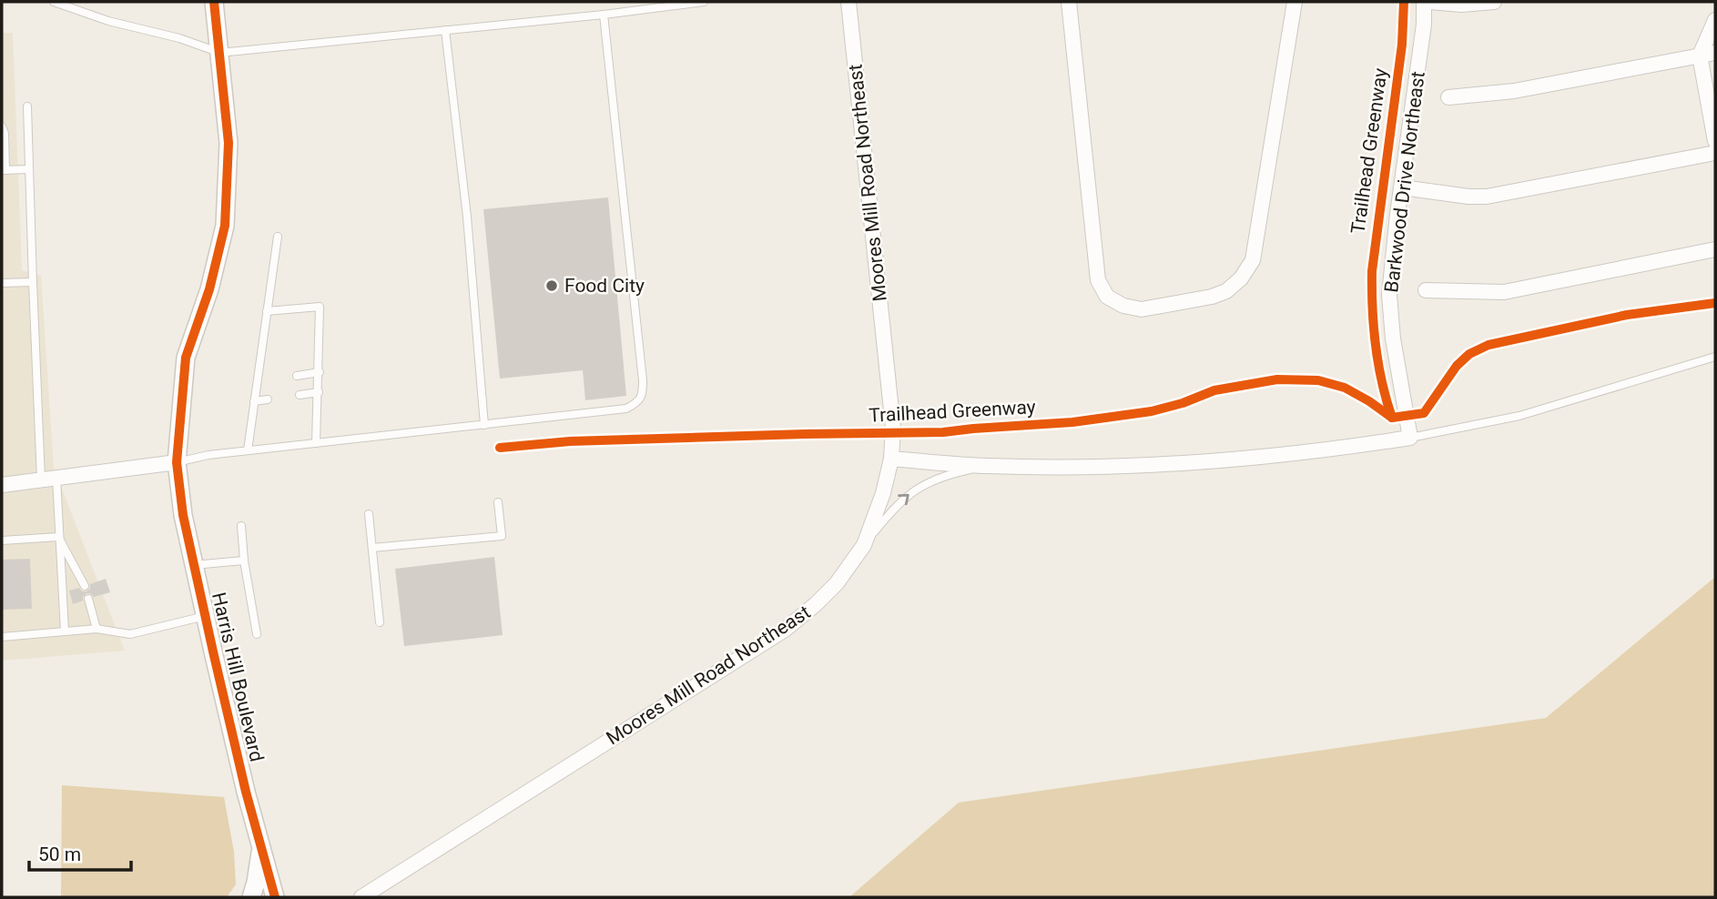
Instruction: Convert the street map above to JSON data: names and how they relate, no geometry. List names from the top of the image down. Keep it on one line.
{"streets":{"street":["Barkwood Drive Northeast","Moores Mill Road Northeast","Harris Hill Boulevard"],"cycle path":["Trailhead Greenway"]},"places":["Food City"],"scale_bar":"50 m"}
